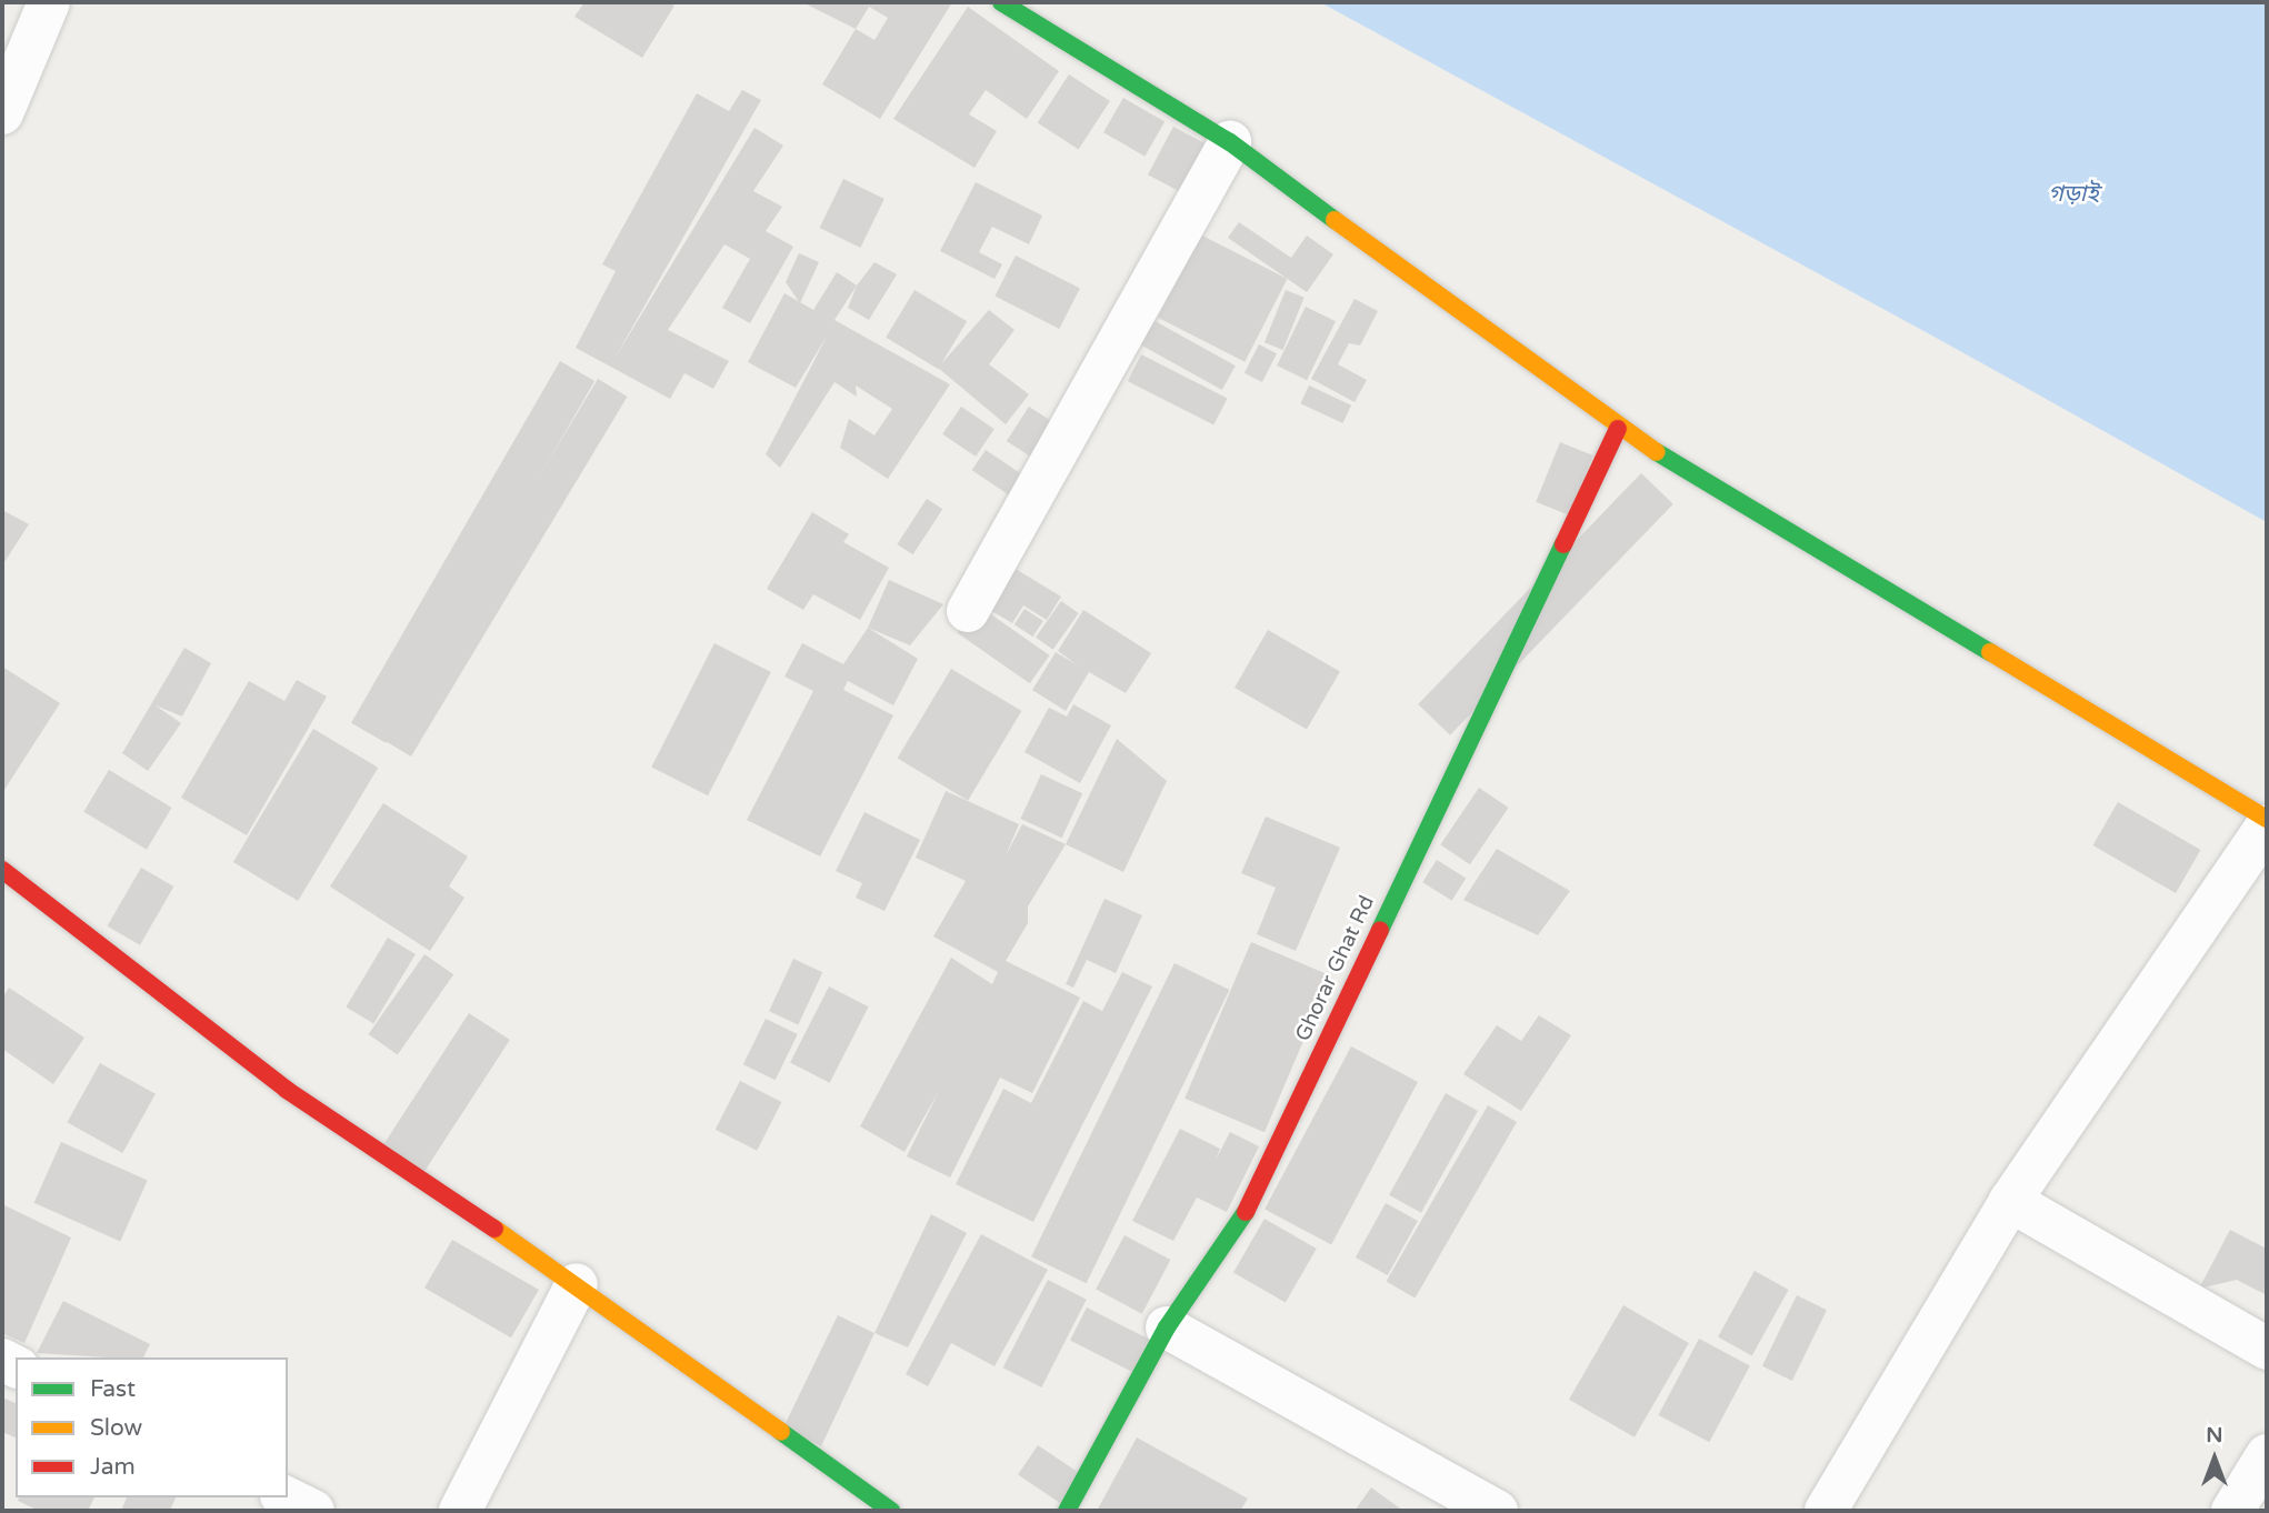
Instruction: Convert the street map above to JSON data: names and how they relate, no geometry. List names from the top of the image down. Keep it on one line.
{"streets":{"street":["Ghorar Ghat Rd"]},"water":["গড়াই"],"legend":["Fast","Slow","Jam"],"north":"top"}
